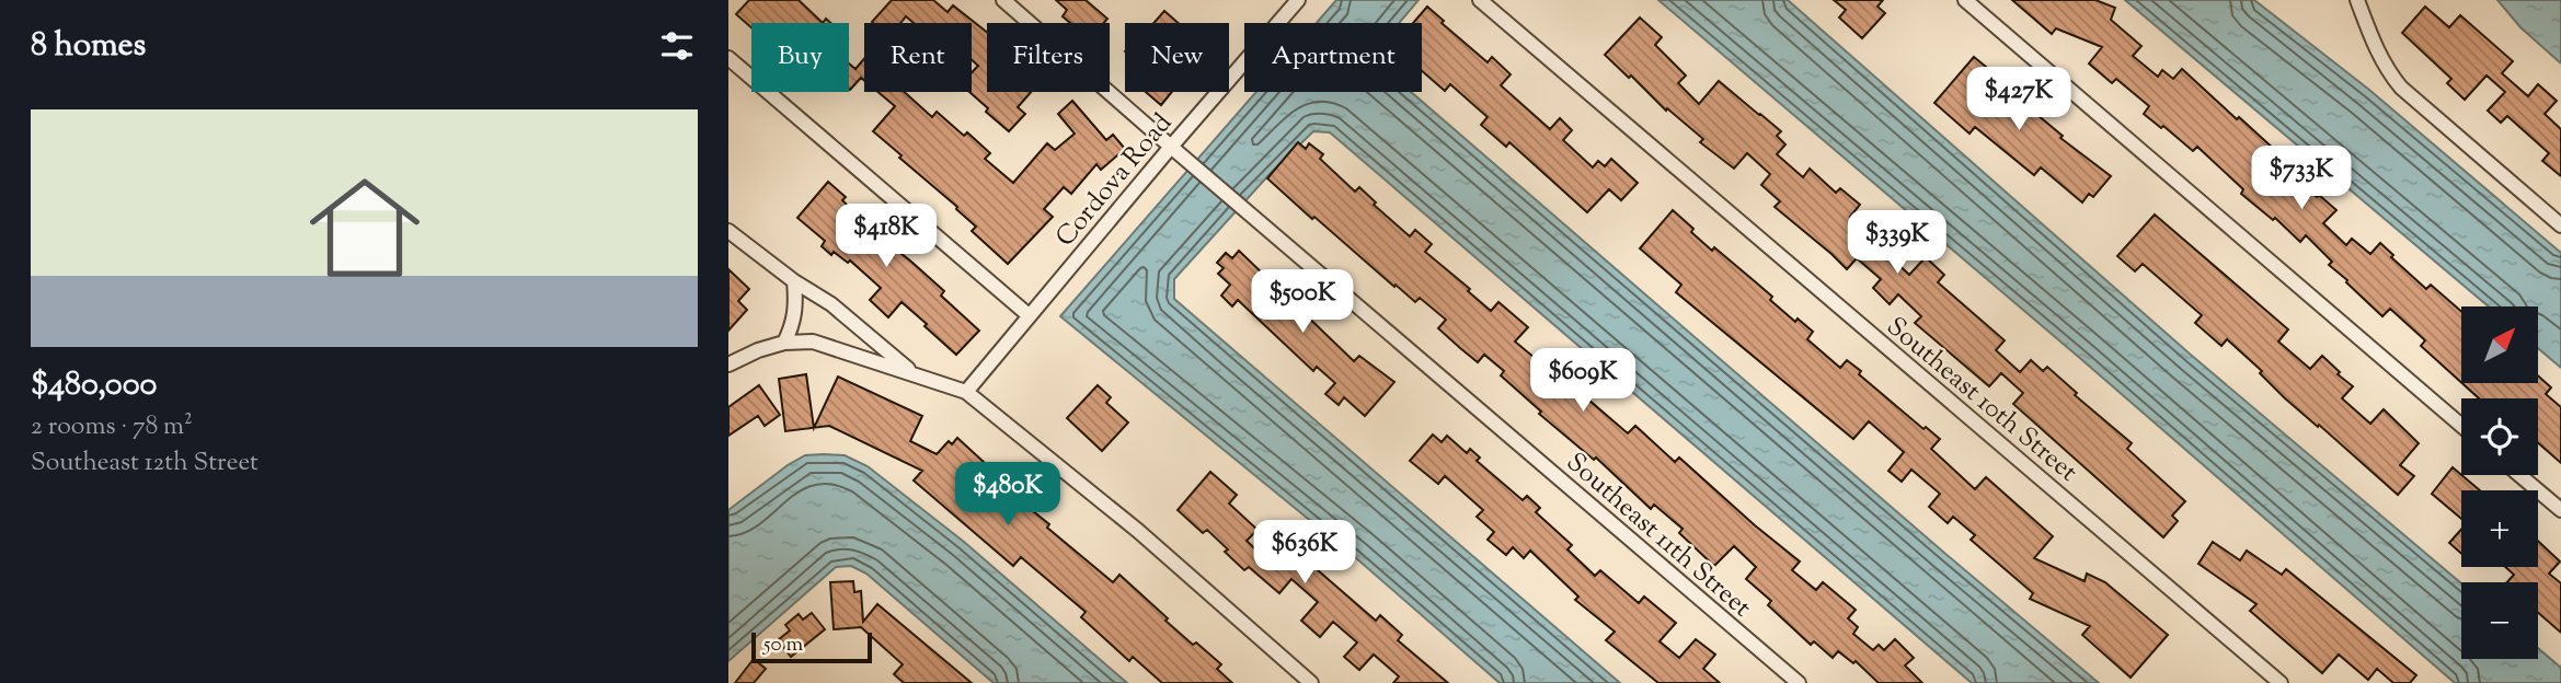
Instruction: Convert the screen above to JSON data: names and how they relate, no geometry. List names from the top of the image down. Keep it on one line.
{"streets":{"street":["Cordova Road","Southeast 10th Street","Southeast 11th Street"]},"crossings":[["Cordova Road","Southeast 11th Street"]],"scale_bar":"50 m","north":"top right","page":{"heading":"8 homes","chip":["Buy","Rent","Filters","New","Apartment"],"price":["$427K","$733K","$418K","$339K","$500K","$609K","$480K","$636K"],"list":[{"name":"$480,000","note":"2 rooms · 78 m² · Southeast 12th Street"}],"map_buttons":["+","−"],"scale":"50 m"}}
